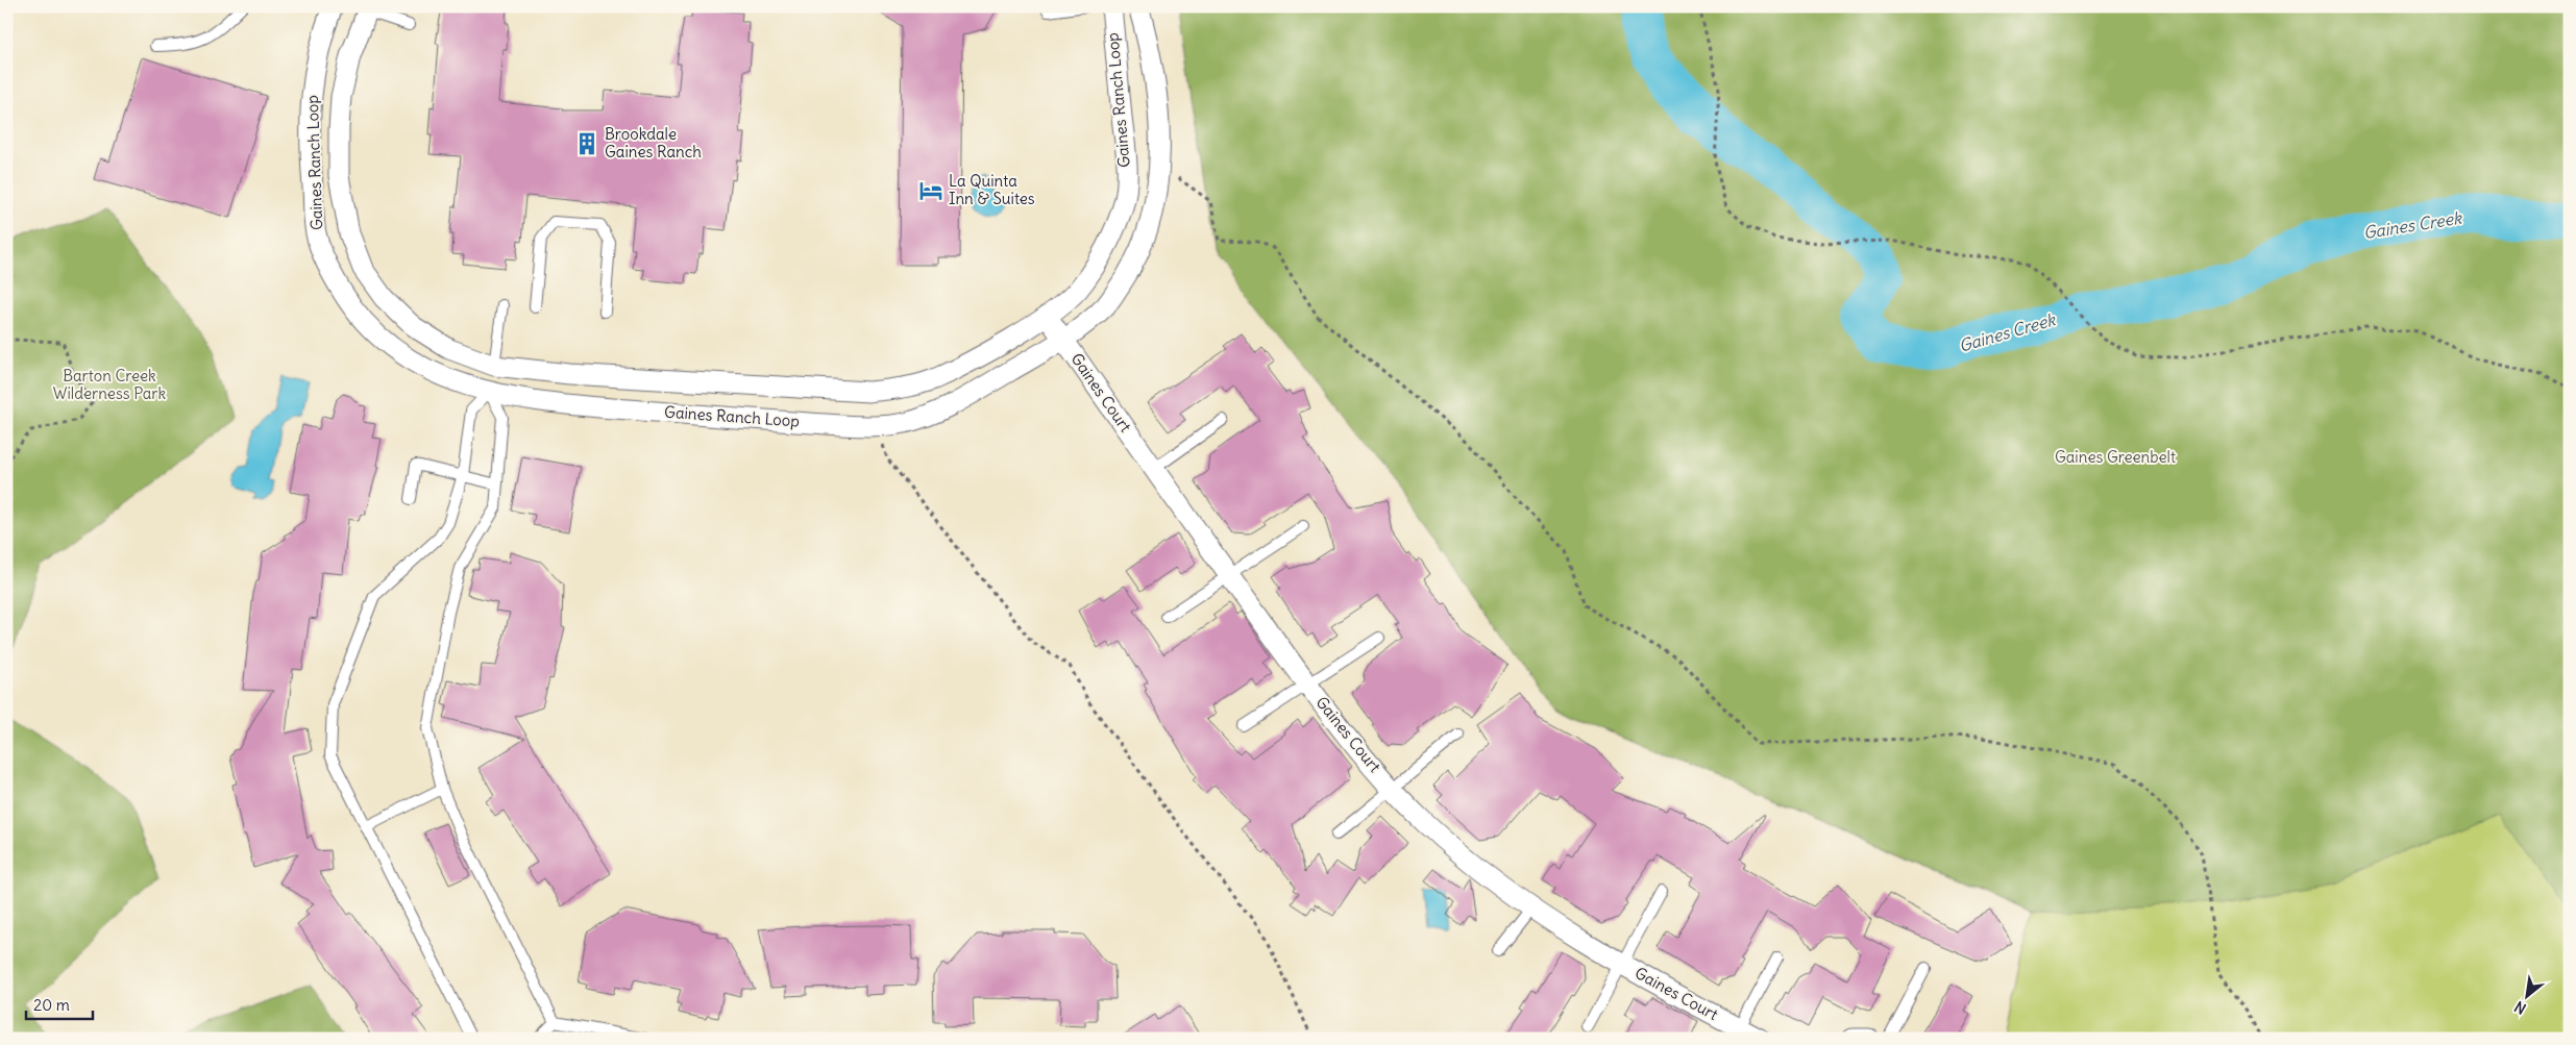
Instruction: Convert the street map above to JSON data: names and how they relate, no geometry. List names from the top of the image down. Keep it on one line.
{"streets":{"street":["Gaines Ranch Loop","Gaines Court"]},"crossings":[["Gaines Ranch Loop","Gaines Court"]],"water":["Gaines Creek"],"parks":["Barton Creek Wilderness Park","Gaines Greenbelt"],"places":{"building":["Brookdale Gaines Ranch"],"hotel":["La Quinta Inn & Suites"]},"scale_bar":"20 m","north":"bottom left"}
